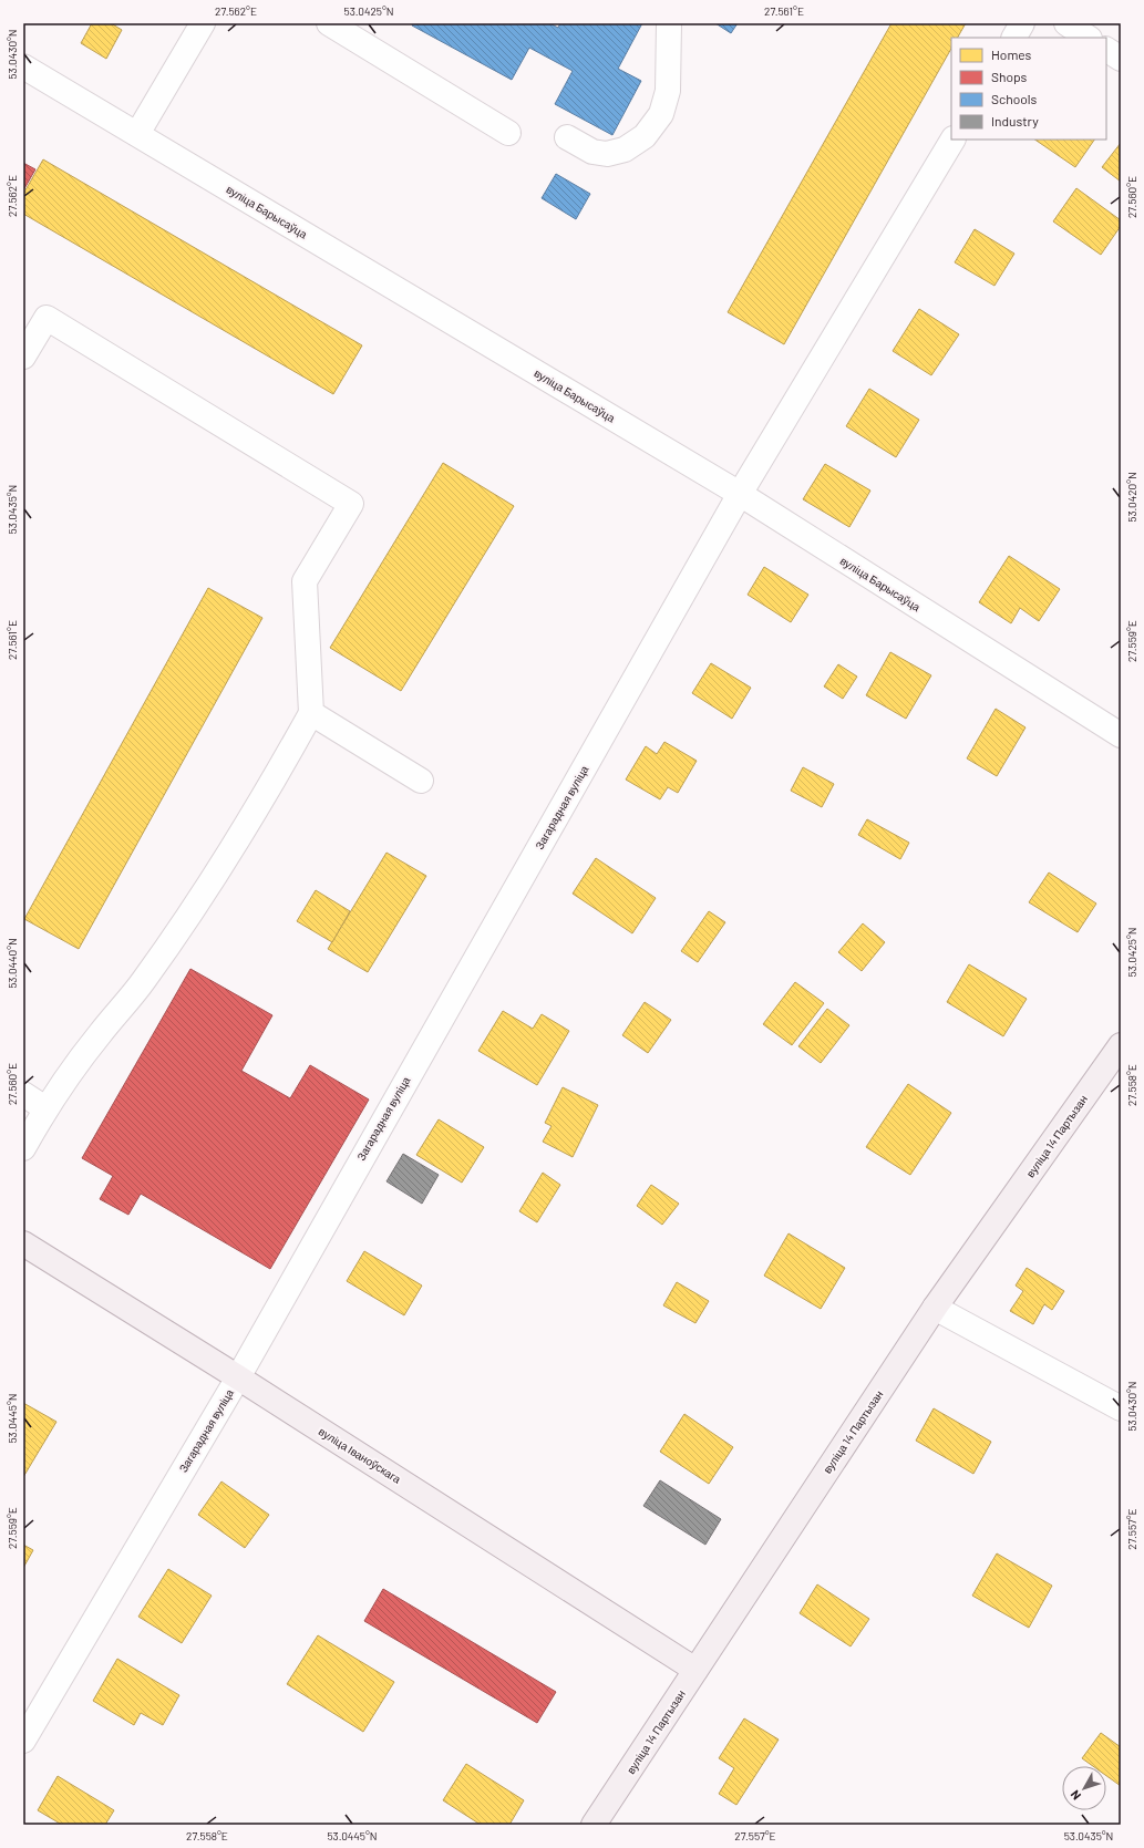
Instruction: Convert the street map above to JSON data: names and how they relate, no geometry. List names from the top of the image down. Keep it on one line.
{"streets":{"main road":["вуліца 14 Партызан","вуліца Іваноўскага"],"street":["вуліца Барысаўца","Загарадная вуліца"]},"crossings":[["вуліца Барысаўца","Загарадная вуліца"],["Загарадная вуліца","вуліца Іваноўскага"],["вуліца 14 Партызан","вуліца Іваноўскага"]],"legend":["Homes","Shops","Schools","Industry"],"north":"bottom left","coordinates":["27.562°E","53.0425°N","27.561°E","53.0430°N","27.560°E","53.0420°N","53.0435°N","27.559°E","53.0440°N","27.558°E","53.0445°N","27.557°E"]}
